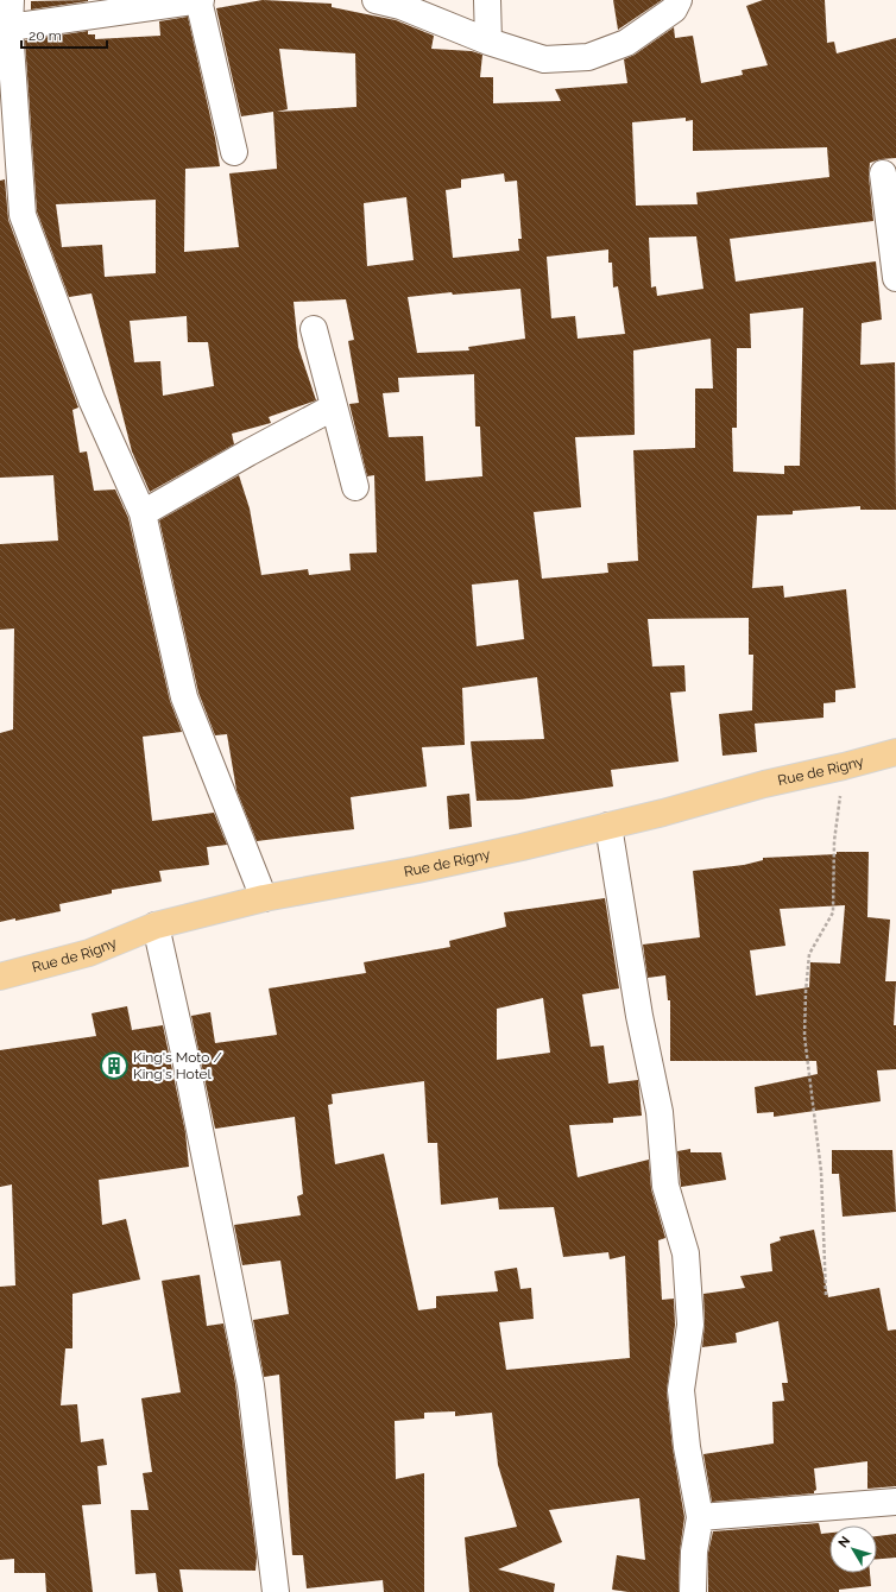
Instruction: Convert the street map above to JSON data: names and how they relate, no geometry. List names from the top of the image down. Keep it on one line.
{"streets":{"main road":["Rue de Rigny"]},"places":{"building":["King's Moto / King's Hotel"]},"scale_bar":"20 m","north":"top left"}
